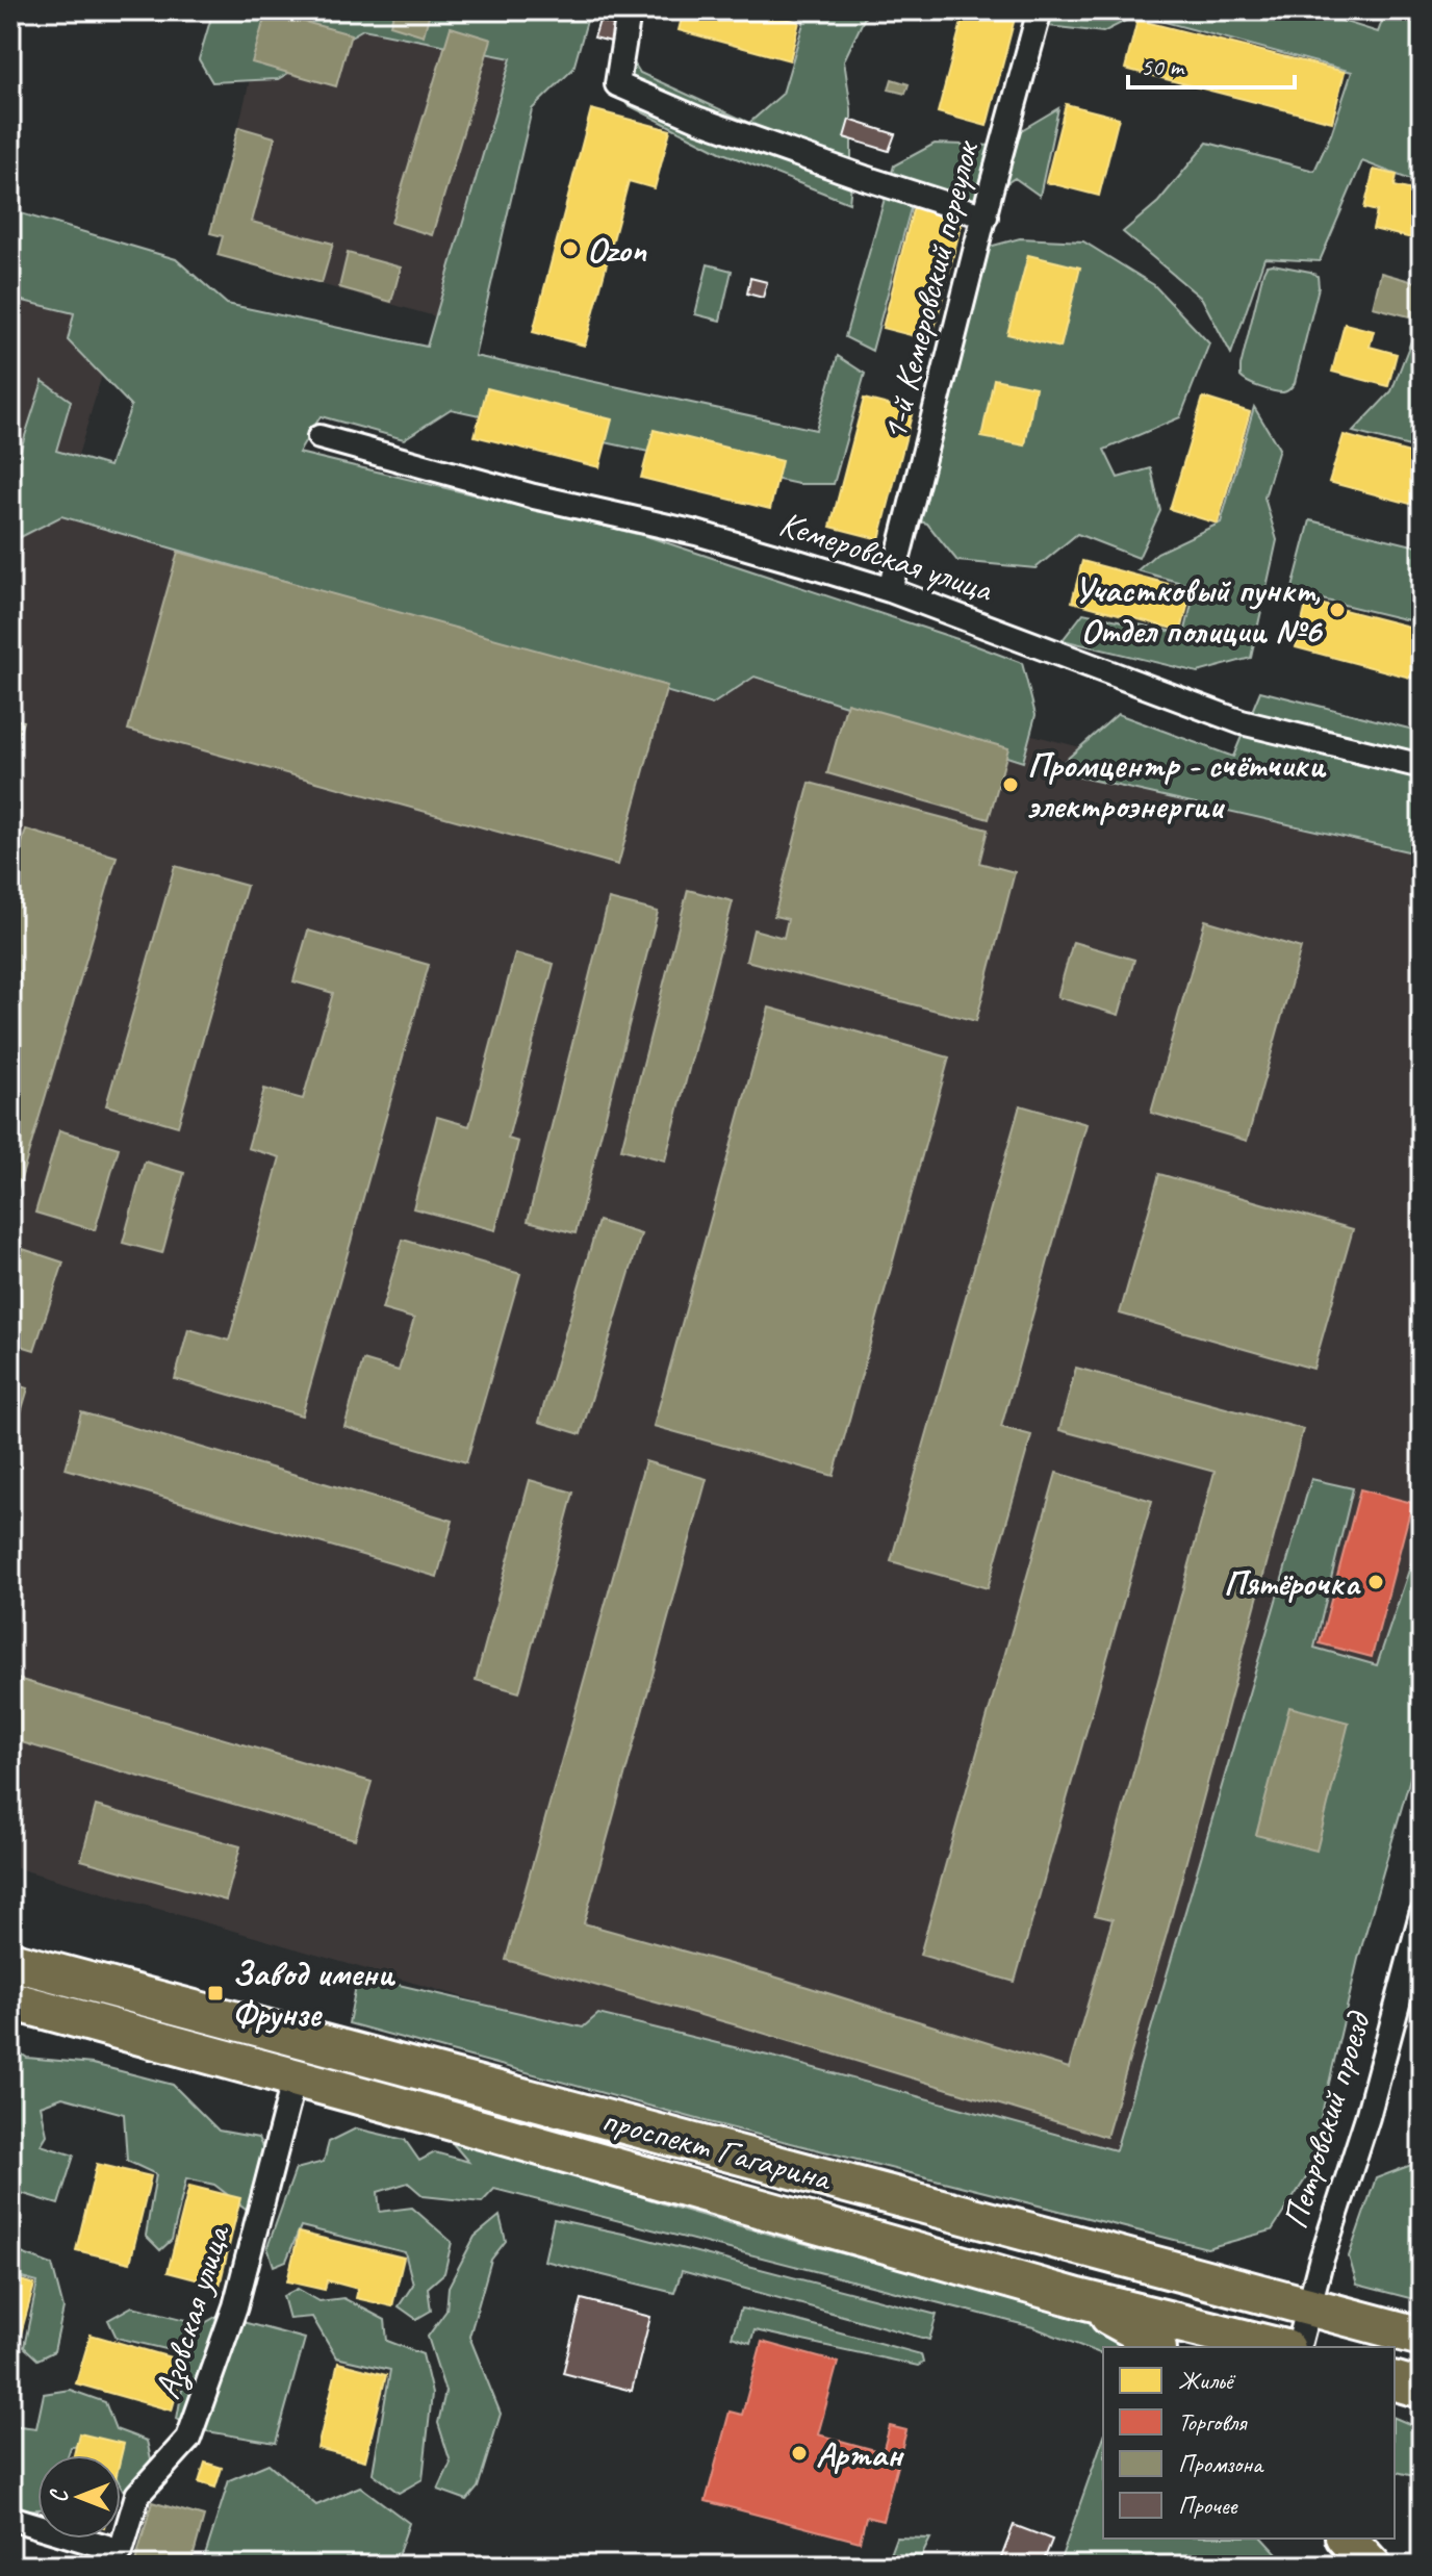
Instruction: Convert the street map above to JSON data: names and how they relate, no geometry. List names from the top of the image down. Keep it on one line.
{"streets":{"main road":["проспект Гагарина"],"street":["1-й Кемеровский переулок","Кемеровская улица","Петровский проезд","Азовская улица"]},"crossings":[["1-й Кемеровский переулок","Кемеровская улица"],["Петровский проезд","проспект Гагарина"],["проспект Гагарина","Азовская улица"]],"places":{"other":["Ozon","Участковый пункт, Отдел полиции №6","Промцентр - счётчики электроэнергии","Пятёрочка","Артан"],"transit":["Завод имени Фрунзе"]},"legend":["Жильё","Торговля","Промзона","Прочее"],"scale_bar":"50 m","north":"left"}
